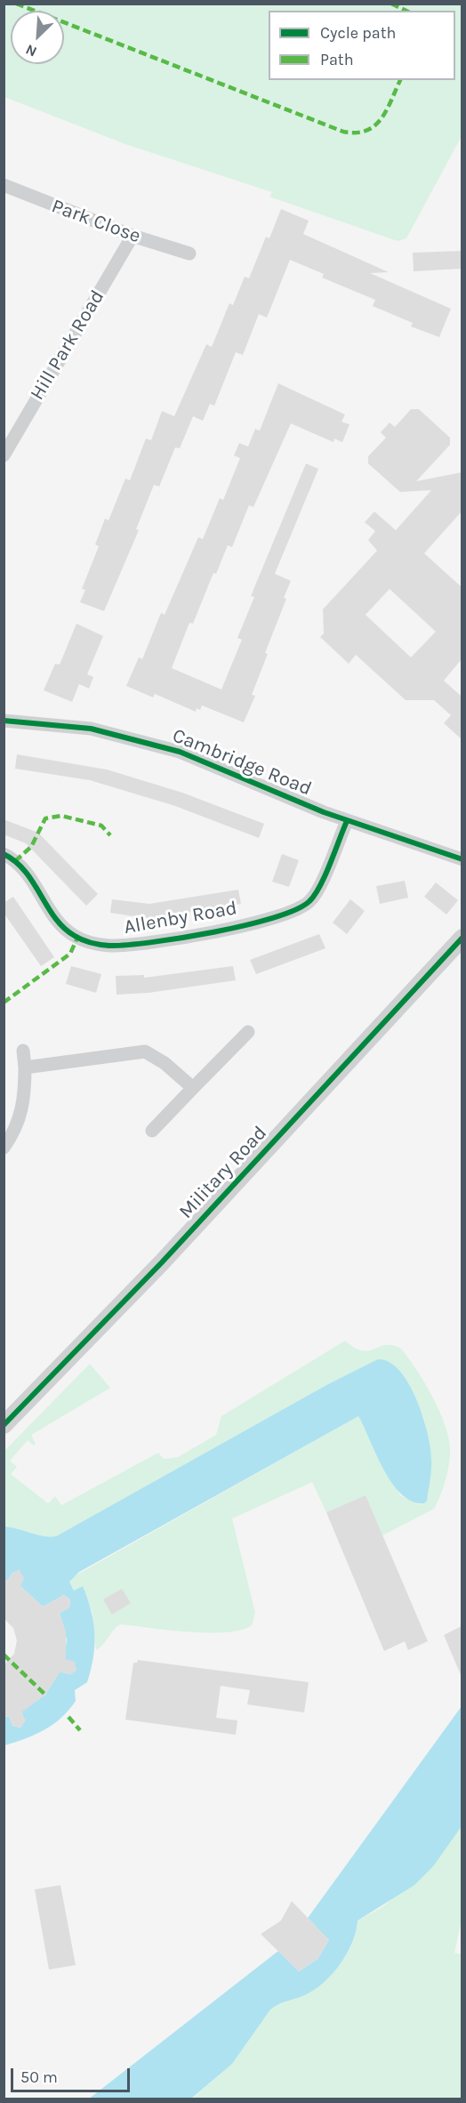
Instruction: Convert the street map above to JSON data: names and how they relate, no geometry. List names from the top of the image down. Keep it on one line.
{"streets":{"street":["Park Close","Hill Park Road","Cambridge Road","Allenby Road","Military Road"]},"crossings":[["Park Close","Hill Park Road"],["Cambridge Road","Allenby Road"]],"legend":["Cycle path","Path"],"scale_bar":"50 m","north":"bottom left"}
